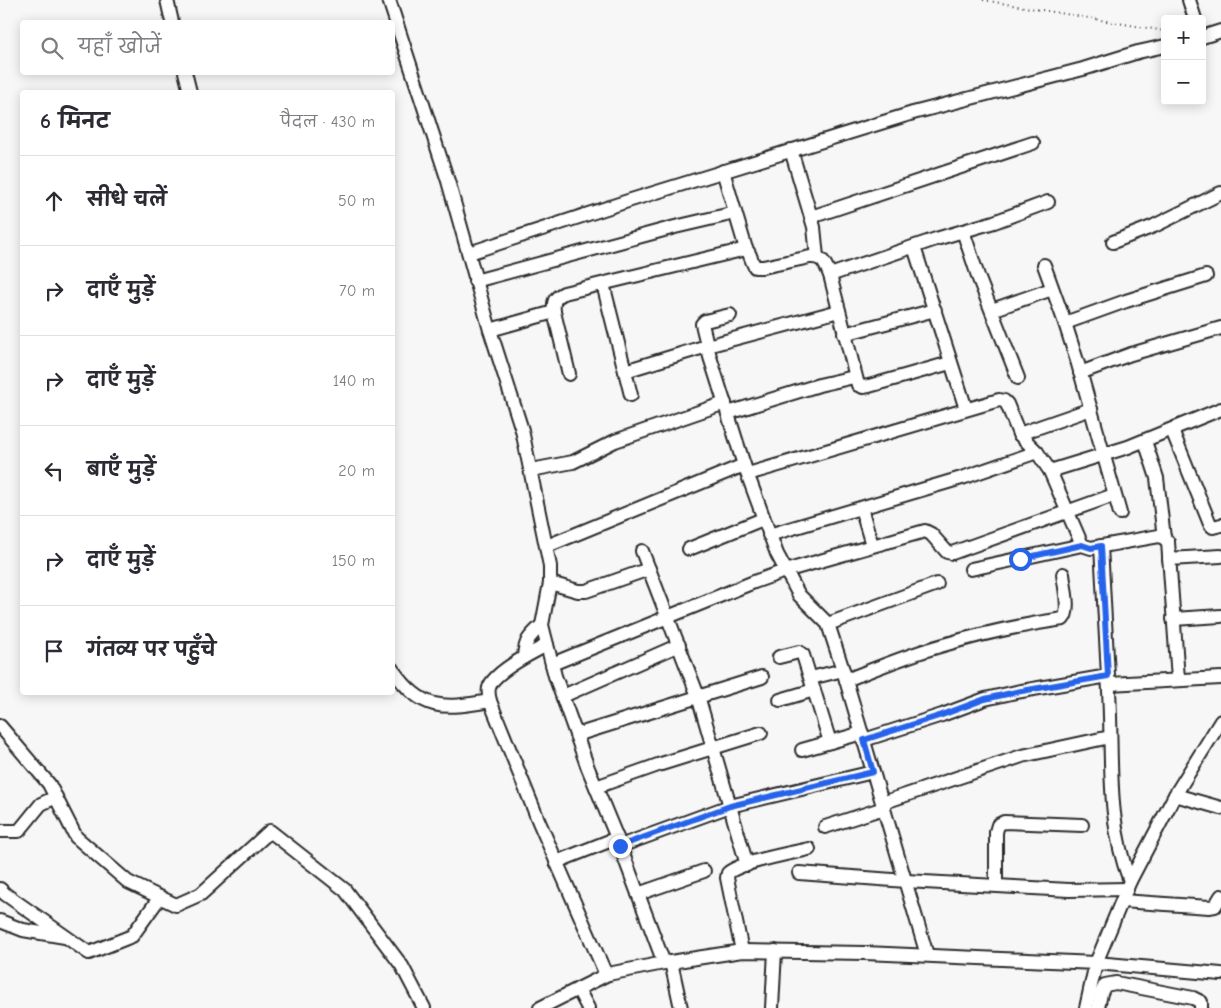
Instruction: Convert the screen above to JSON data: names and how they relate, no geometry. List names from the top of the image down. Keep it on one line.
{"page":{"map_buttons":["+","−"],"search":"यहाँ खोजें","heading":["6 मिनट","पैदल · 430 m"],"list":[["सीधे चलें","50 m"],["दाएँ मुड़ें","70 m"],["दाएँ मुड़ें","140 m"],["बाएँ मुड़ें","20 m"],["दाएँ मुड़ें","150 m"],"गंतव्य पर पहुँचे"]}}
